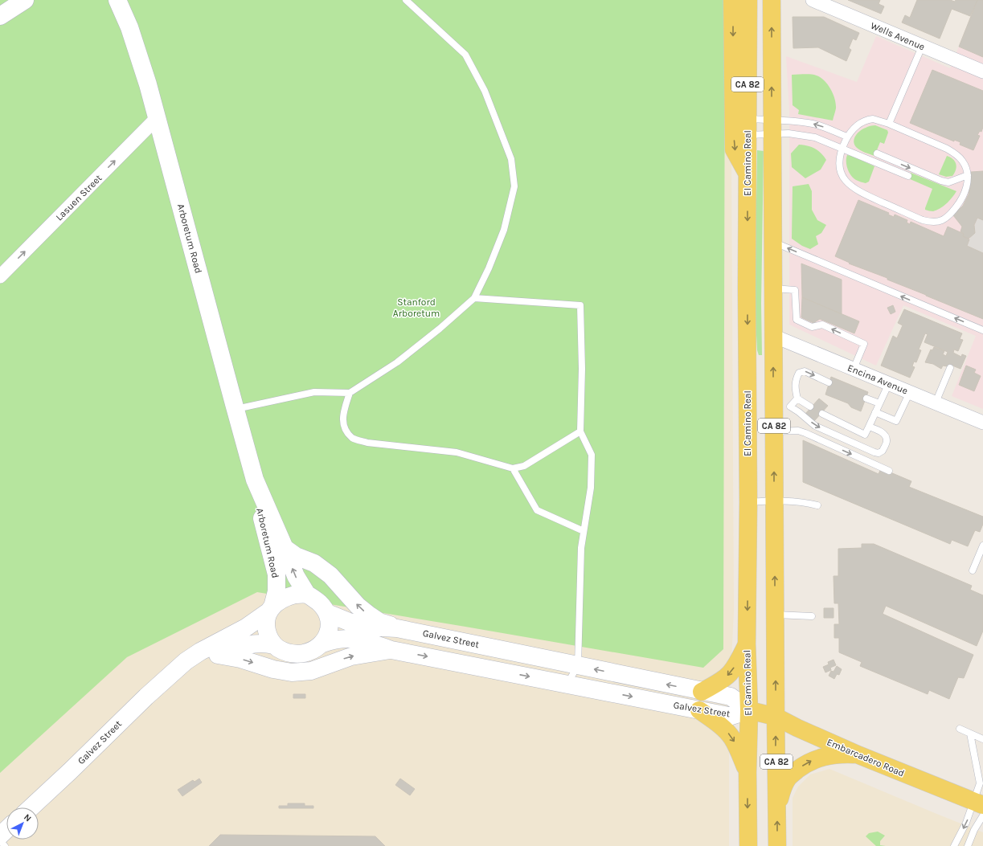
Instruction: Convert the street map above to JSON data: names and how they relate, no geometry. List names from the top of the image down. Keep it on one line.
{"streets":{"main road":["CA 82","El Camino Real","Arboretum Road","Galvez Street","Embarcadero Road"],"street":["Wells Avenue","Lasuen Street","Encina Avenue"]},"crossings":[["CA 82","Encina Avenue"],["CA 82","Embarcadero Road"],["El Camino Real","Galvez Street"],["El Camino Real","Embarcadero Road"],["Lasuen Street","Arboretum Road"],["Arboretum Road","Galvez Street"],["Galvez Street","Embarcadero Road"]],"one_way":["Lasuen Street"],"parks":["Stanford Arboretum"],"north":"top right"}
